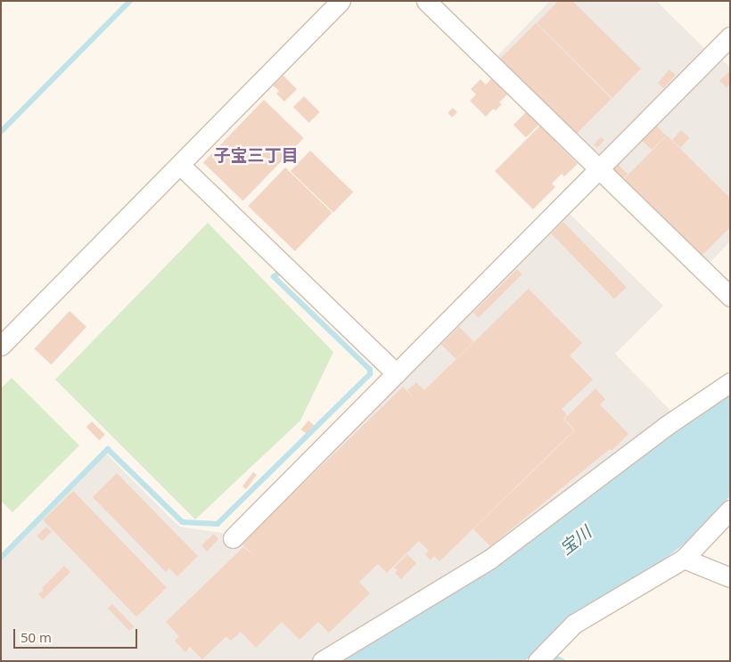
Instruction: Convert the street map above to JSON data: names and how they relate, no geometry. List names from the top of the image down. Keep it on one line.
{"districts":["子宝三丁目"],"water":["宝川"],"scale_bar":"50 m"}
